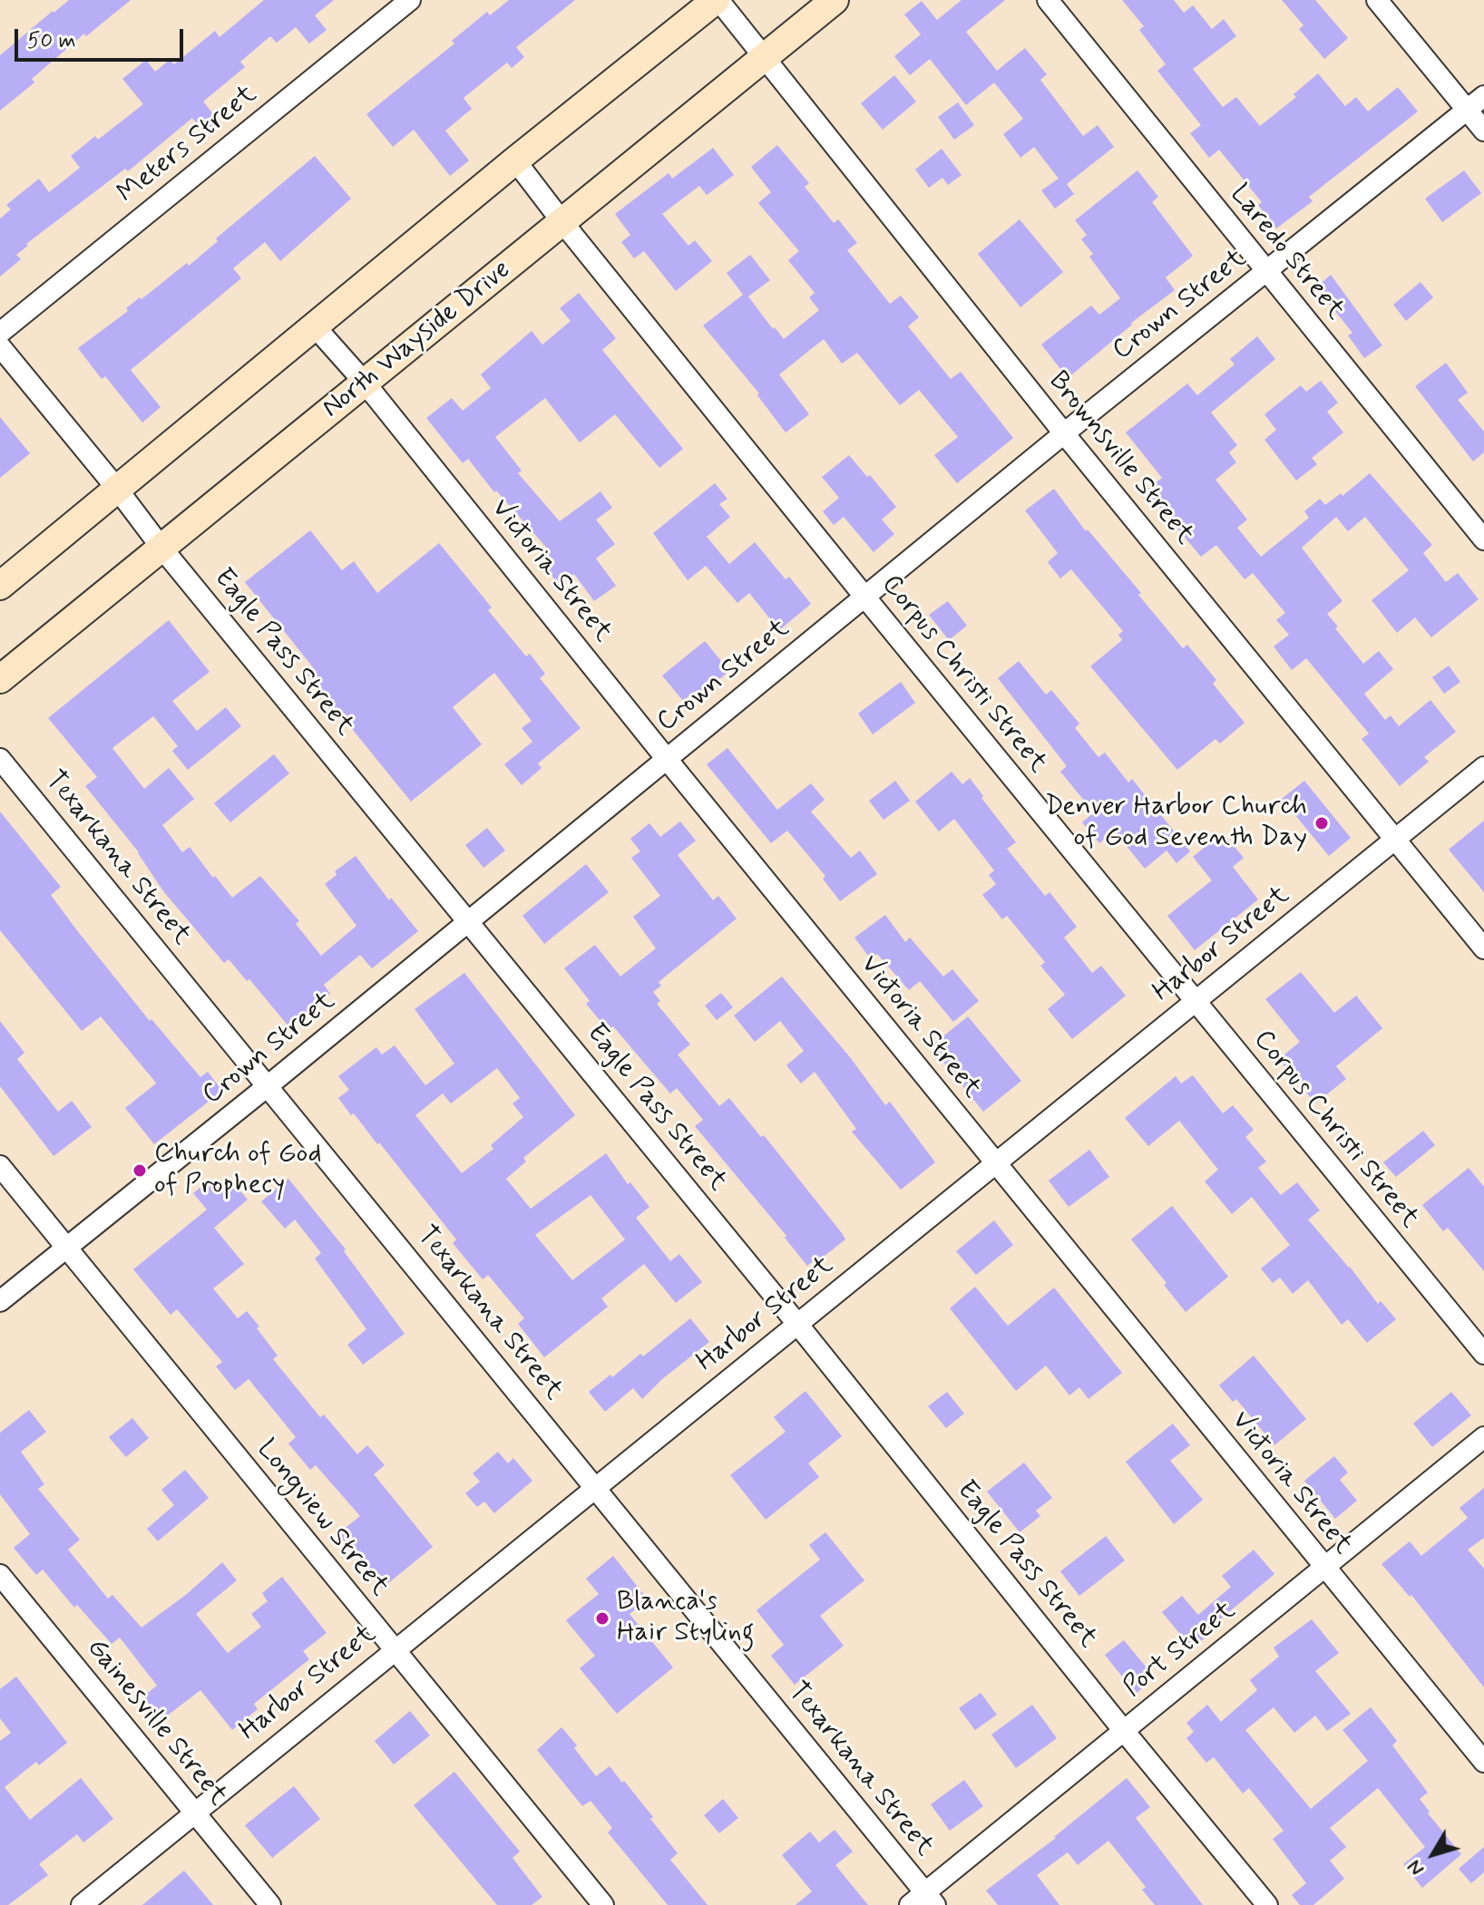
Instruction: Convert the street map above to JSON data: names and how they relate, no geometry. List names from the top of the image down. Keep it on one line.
{"streets":{"main road":["North Wayside Drive"],"street":["Meters Street","Laredo Street","Crown Street","Brownsville Street","Victoria Street","Eagle Pass Street","Corpus Christi Street","Texarkana Street","Harbor Street","Longview Street","Port Street","Gainesville Street"]},"crossings":[["Laredo Street","Crown Street"],["Crown Street","Brownsville Street"],["Crown Street","Victoria Street"],["Crown Street","Eagle Pass Street"],["Crown Street","Corpus Christi Street"],["Crown Street","Texarkana Street"],["Crown Street","Longview Street"],["North Wayside Drive","Brownsville Street"],["North Wayside Drive","Victoria Street"],["North Wayside Drive","Eagle Pass Street"],["North Wayside Drive","Corpus Christi Street"],["Brownsville Street","Harbor Street"],["Victoria Street","Harbor Street"],["Victoria Street","Port Street"],["Eagle Pass Street","Harbor Street"],["Eagle Pass Street","Port Street"],["Corpus Christi Street","Harbor Street"],["Texarkana Street","Harbor Street"],["Texarkana Street","Port Street"],["Harbor Street","Longview Street"],["Harbor Street","Gainesville Street"]],"places":["Denver Harbor Church of God Seventh Day","Church of God of Prophecy","Blanca's Hair Styling"],"scale_bar":"50 m","north":"bottom left"}
